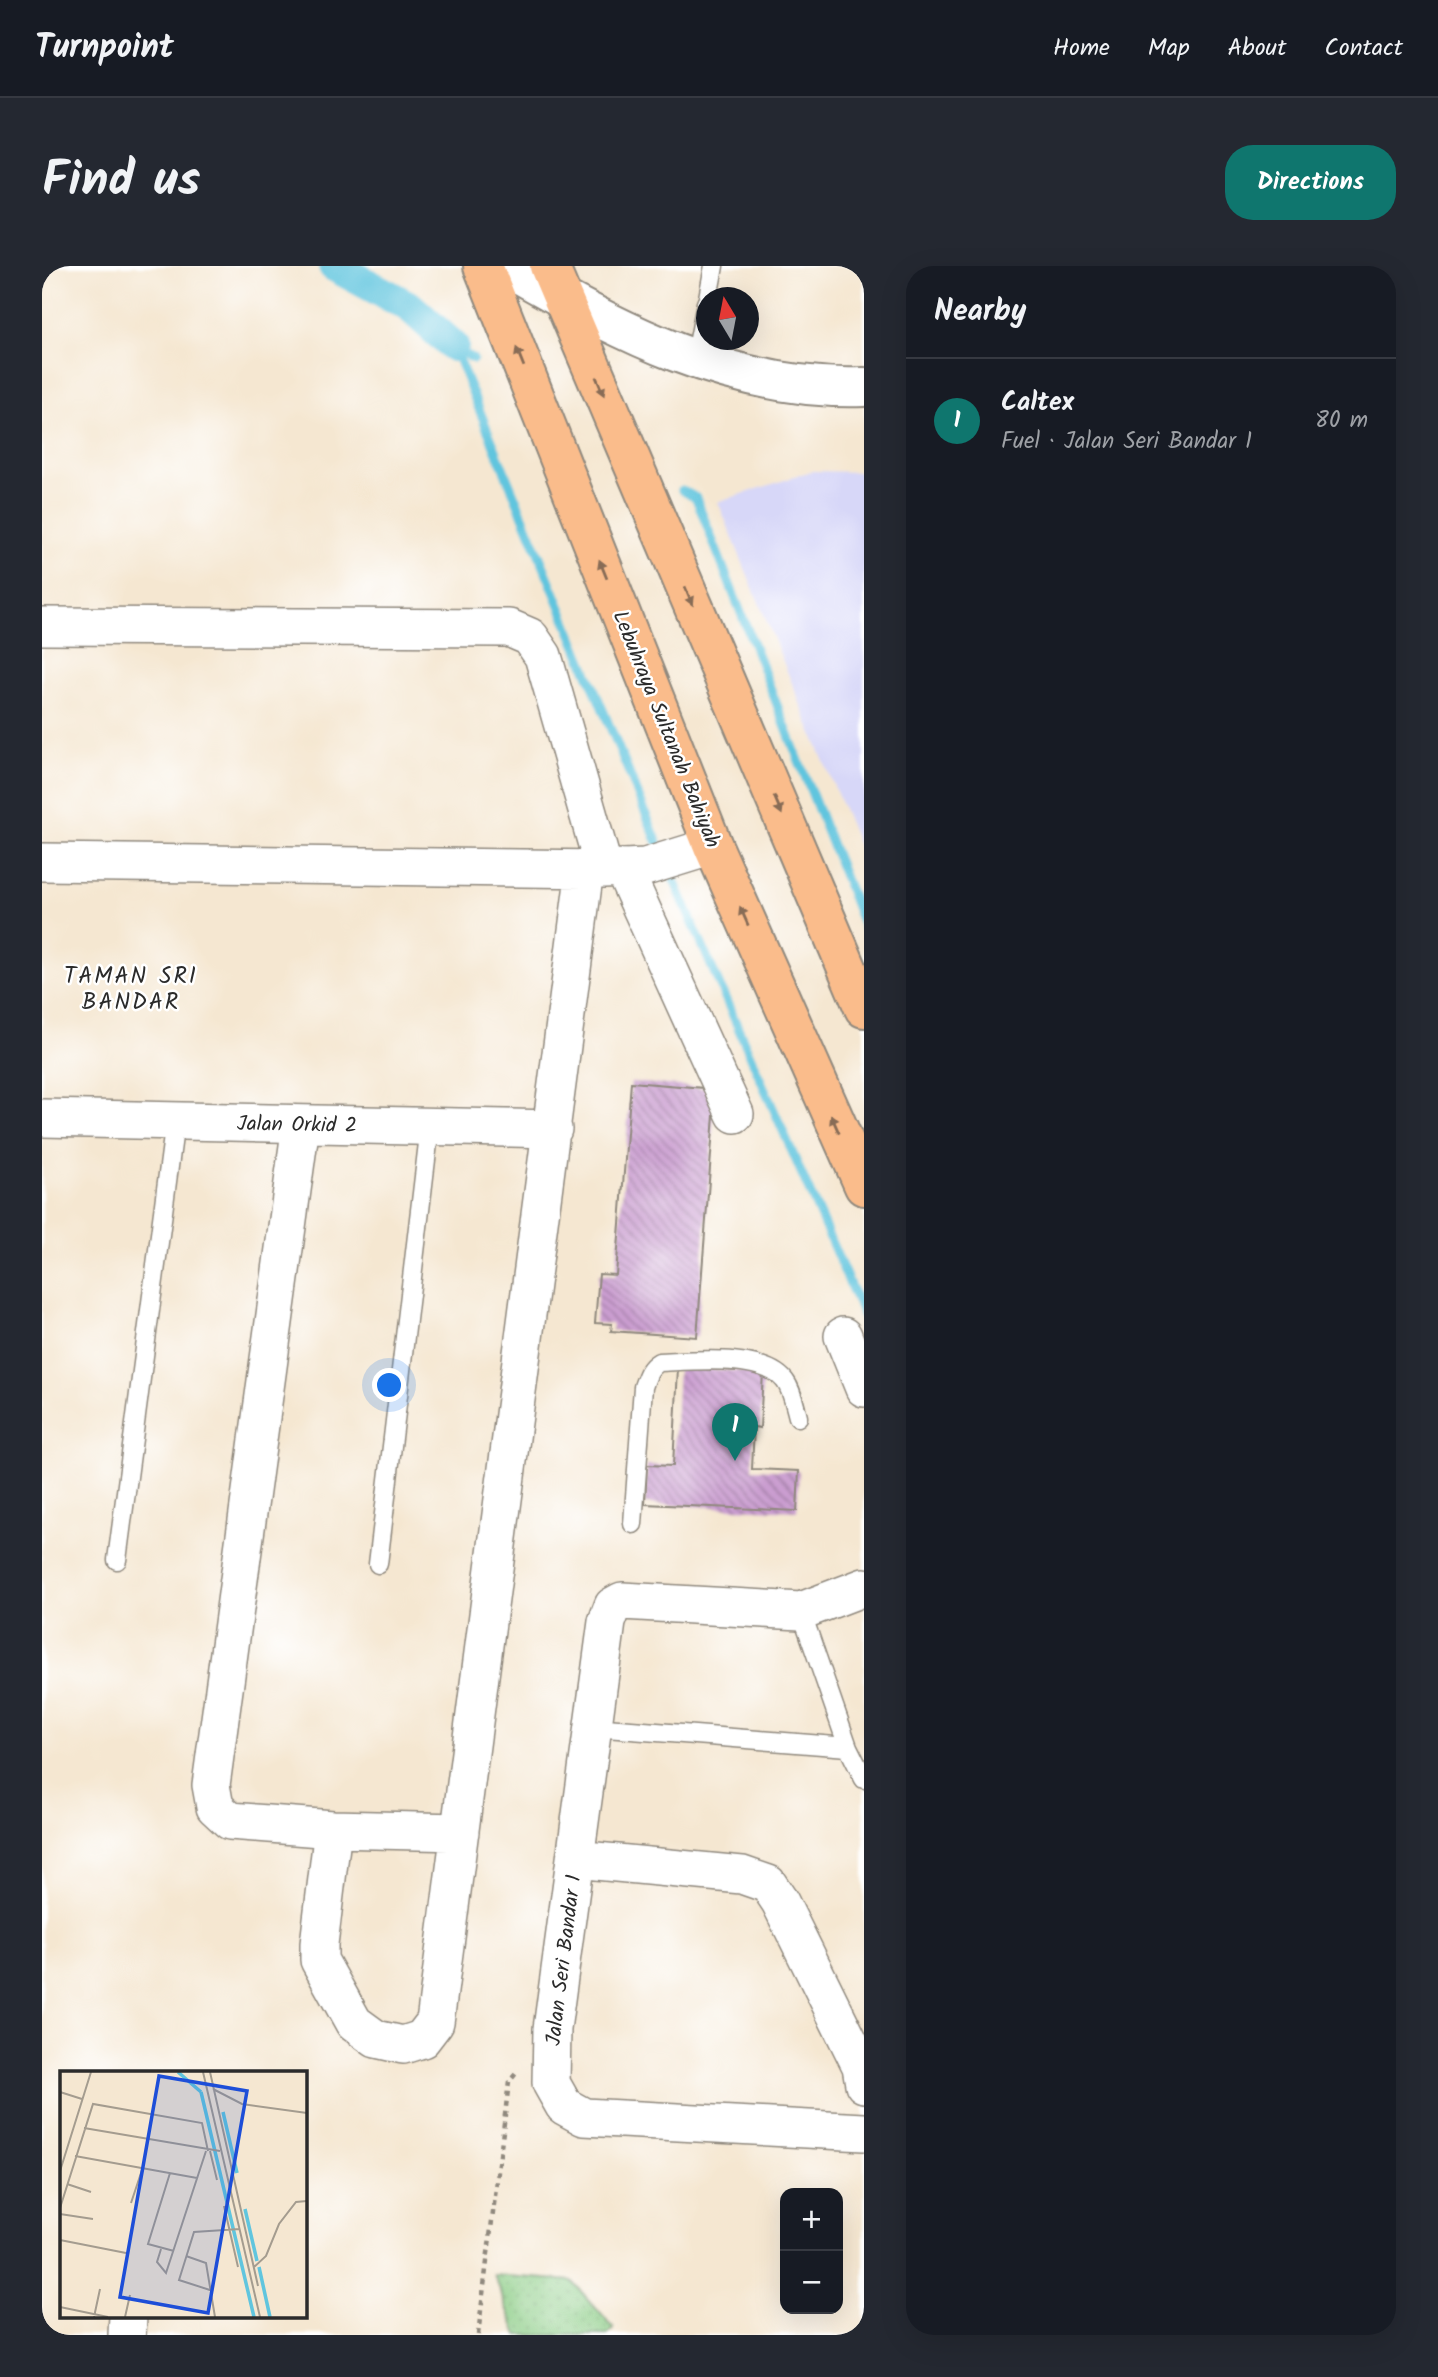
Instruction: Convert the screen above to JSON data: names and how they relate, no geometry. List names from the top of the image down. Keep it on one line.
{"streets":{"main road":["Lebuhraya Sultanah Bahiyah"],"street":["Jalan Orkid 2","Jalan Seri Bandar 1"]},"districts":["TAMAN SRI BANDAR"],"north":"top","page":{"header":"Turnpoint","nav":["Home","Map","About","Contact"],"title":"Find us","buttons":"Directions","heading":"Nearby","list":[{"mark":"1","name":"Caltex","note":"Fuel · Jalan Seri Bandar 1","value":"80 m"}],"pins":"1","map_buttons":["+","−"]}}
